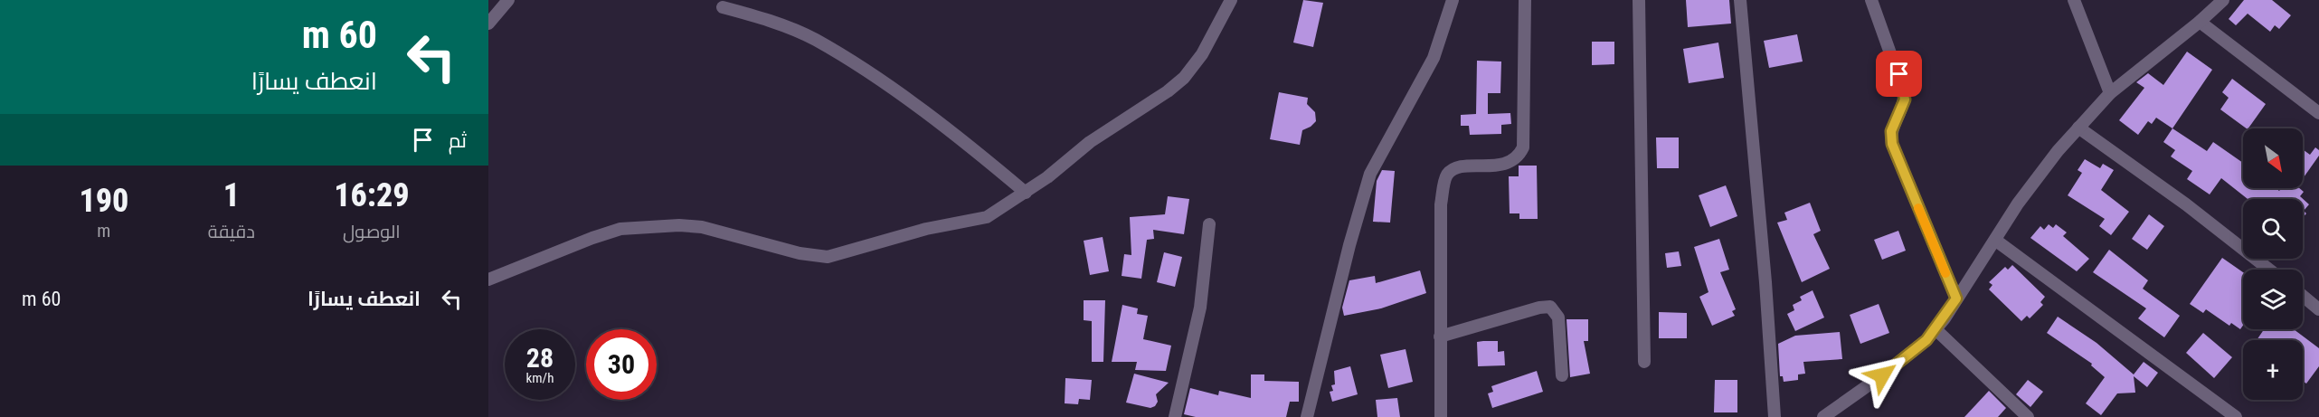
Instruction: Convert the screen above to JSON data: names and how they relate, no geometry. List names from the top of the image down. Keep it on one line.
{"north":"bottom right","page":{"turn":["60 m","انعطف يسارًا"],"then":"ثم","map_buttons":"+","eta":["16:29","الوصول","1","دقيقة","190","m"],"list":[{"name":"انعطف يسارًا","value":"60 m"}],"speed":"28 km/h","limit":"30"}}
